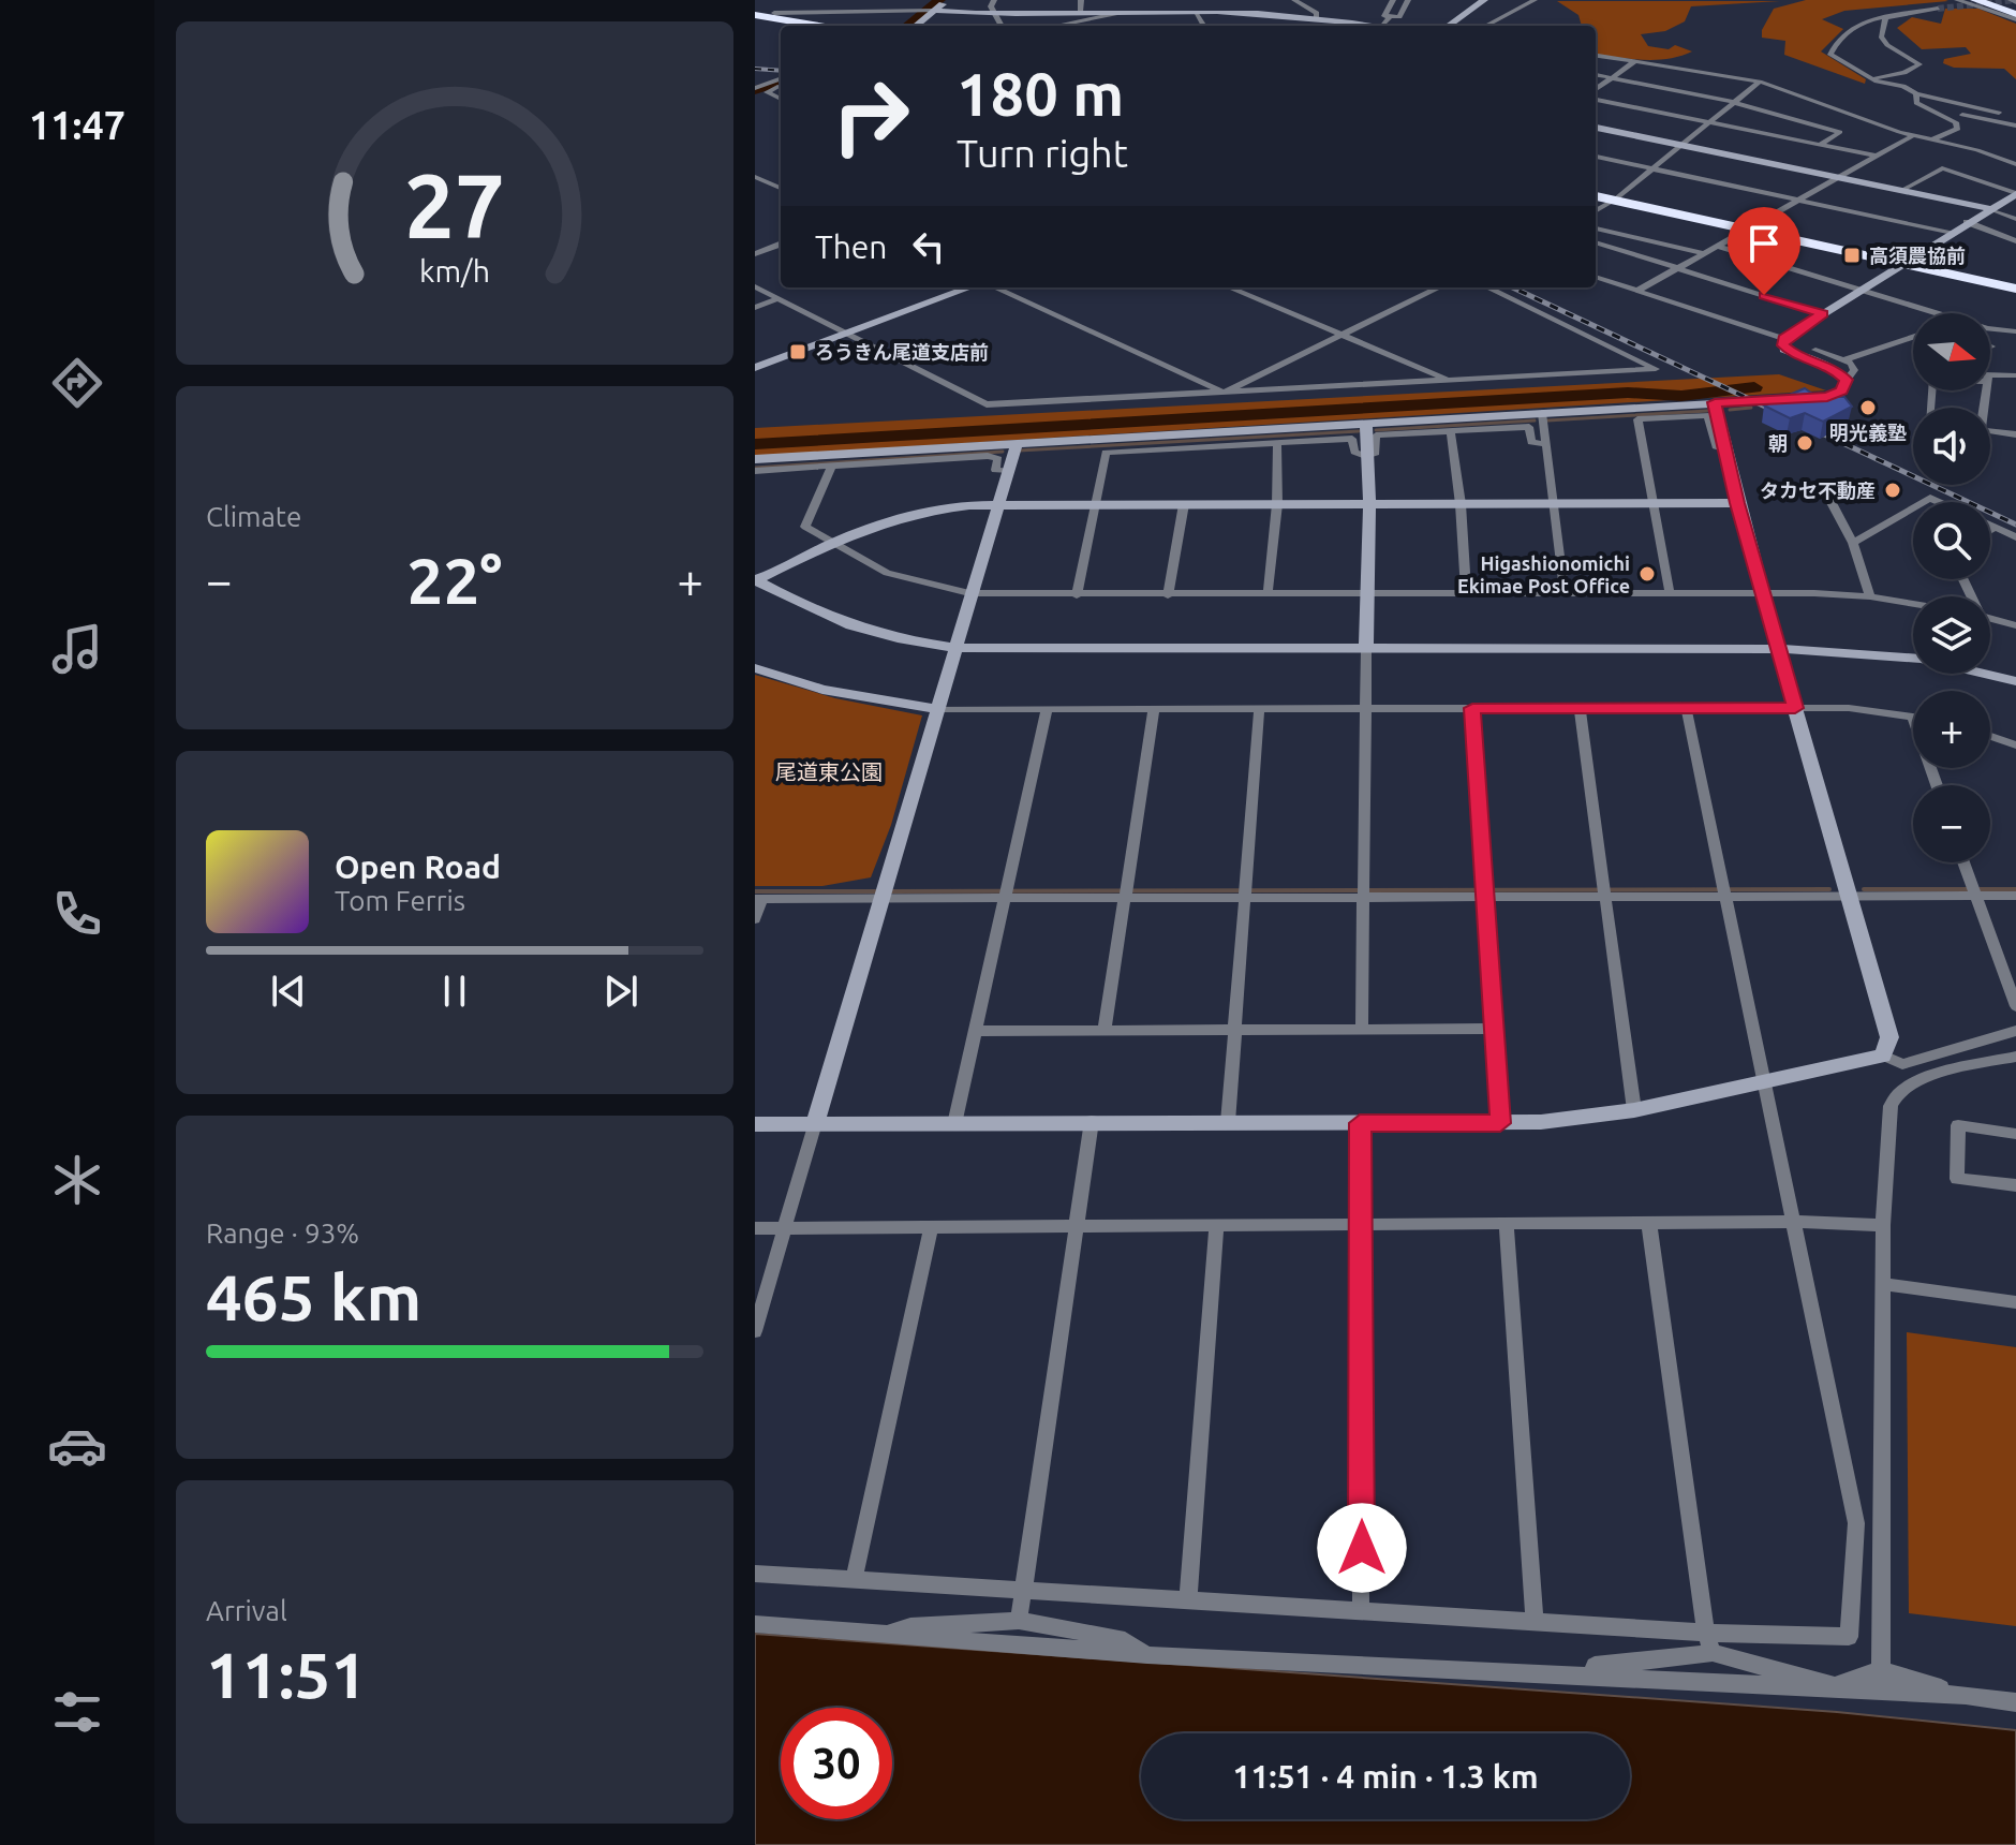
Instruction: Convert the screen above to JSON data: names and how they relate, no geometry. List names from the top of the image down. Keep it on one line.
{"parks":["尾道東公園"],"places":{"transit":["高須農協前","ろうきん尾道支店前"],"other":["明光義塾","朝","タカセ不動産","Higashionomichi Ekimae Post Office"]},"north":"right","page":{"tabs":"11:47","turn":["180 m","Turn right"],"then":"Then","map_buttons":["+","−"],"tile":["Climate",["Range · 93%","465 km"],["Arrival","11:51"]],"heat":["−","22°","+"],"song":["Open Road","Tom Ferris"],"limit":"30","trip":"11:51 · 4 min · 1.3 km","gauge":["27","km/h"]}}
